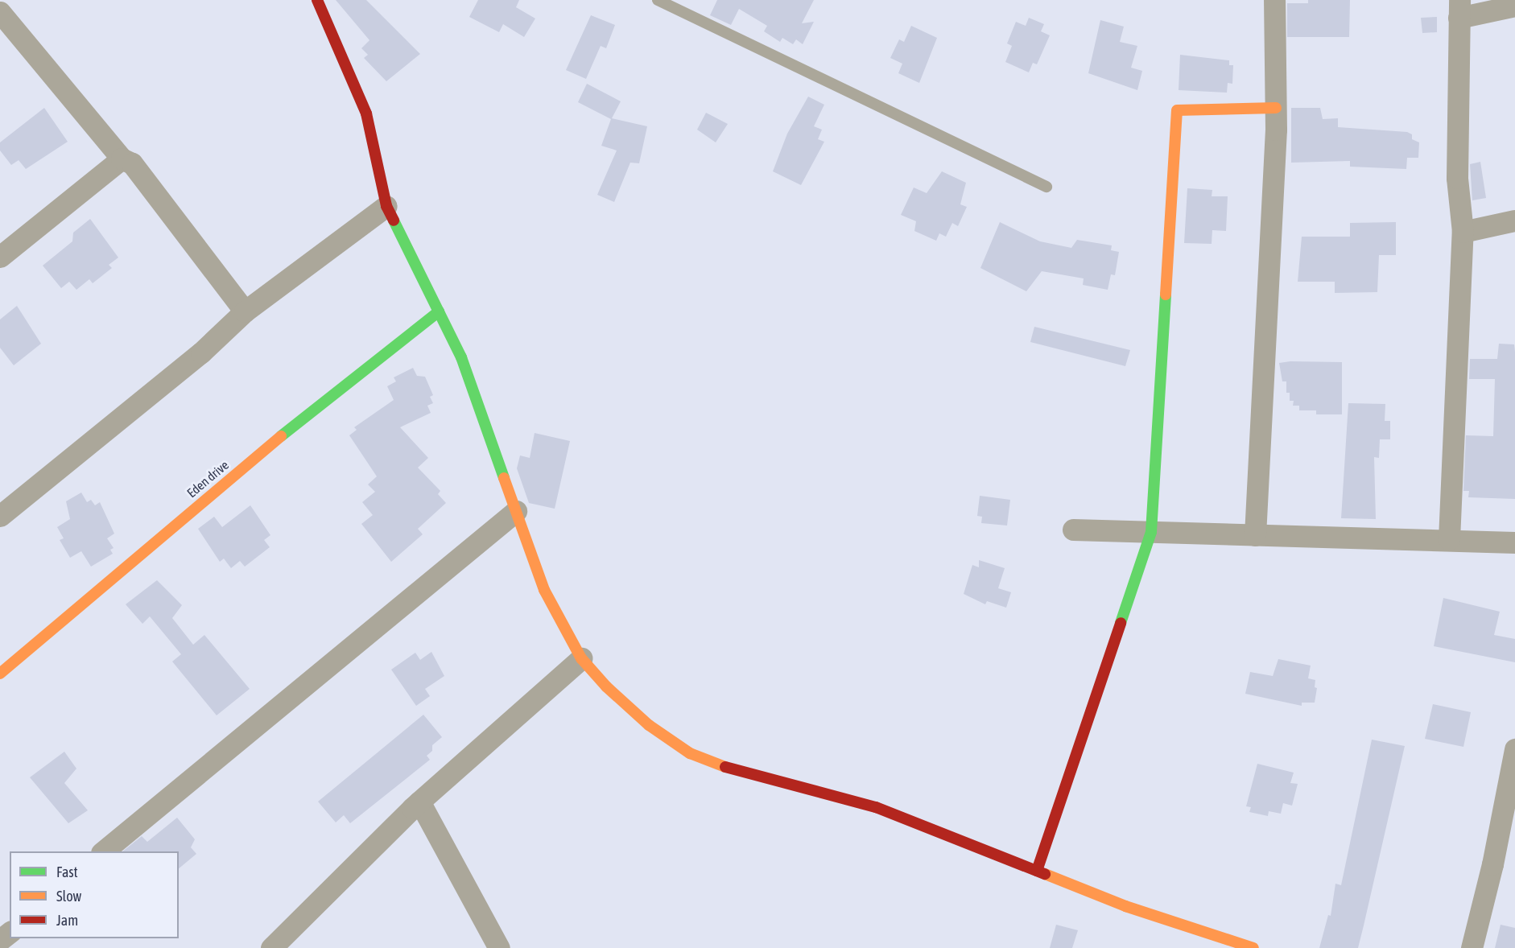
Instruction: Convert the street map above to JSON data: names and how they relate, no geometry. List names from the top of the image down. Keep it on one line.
{"streets":{"street":["Eden drive"]},"legend":["Fast","Slow","Jam"]}
